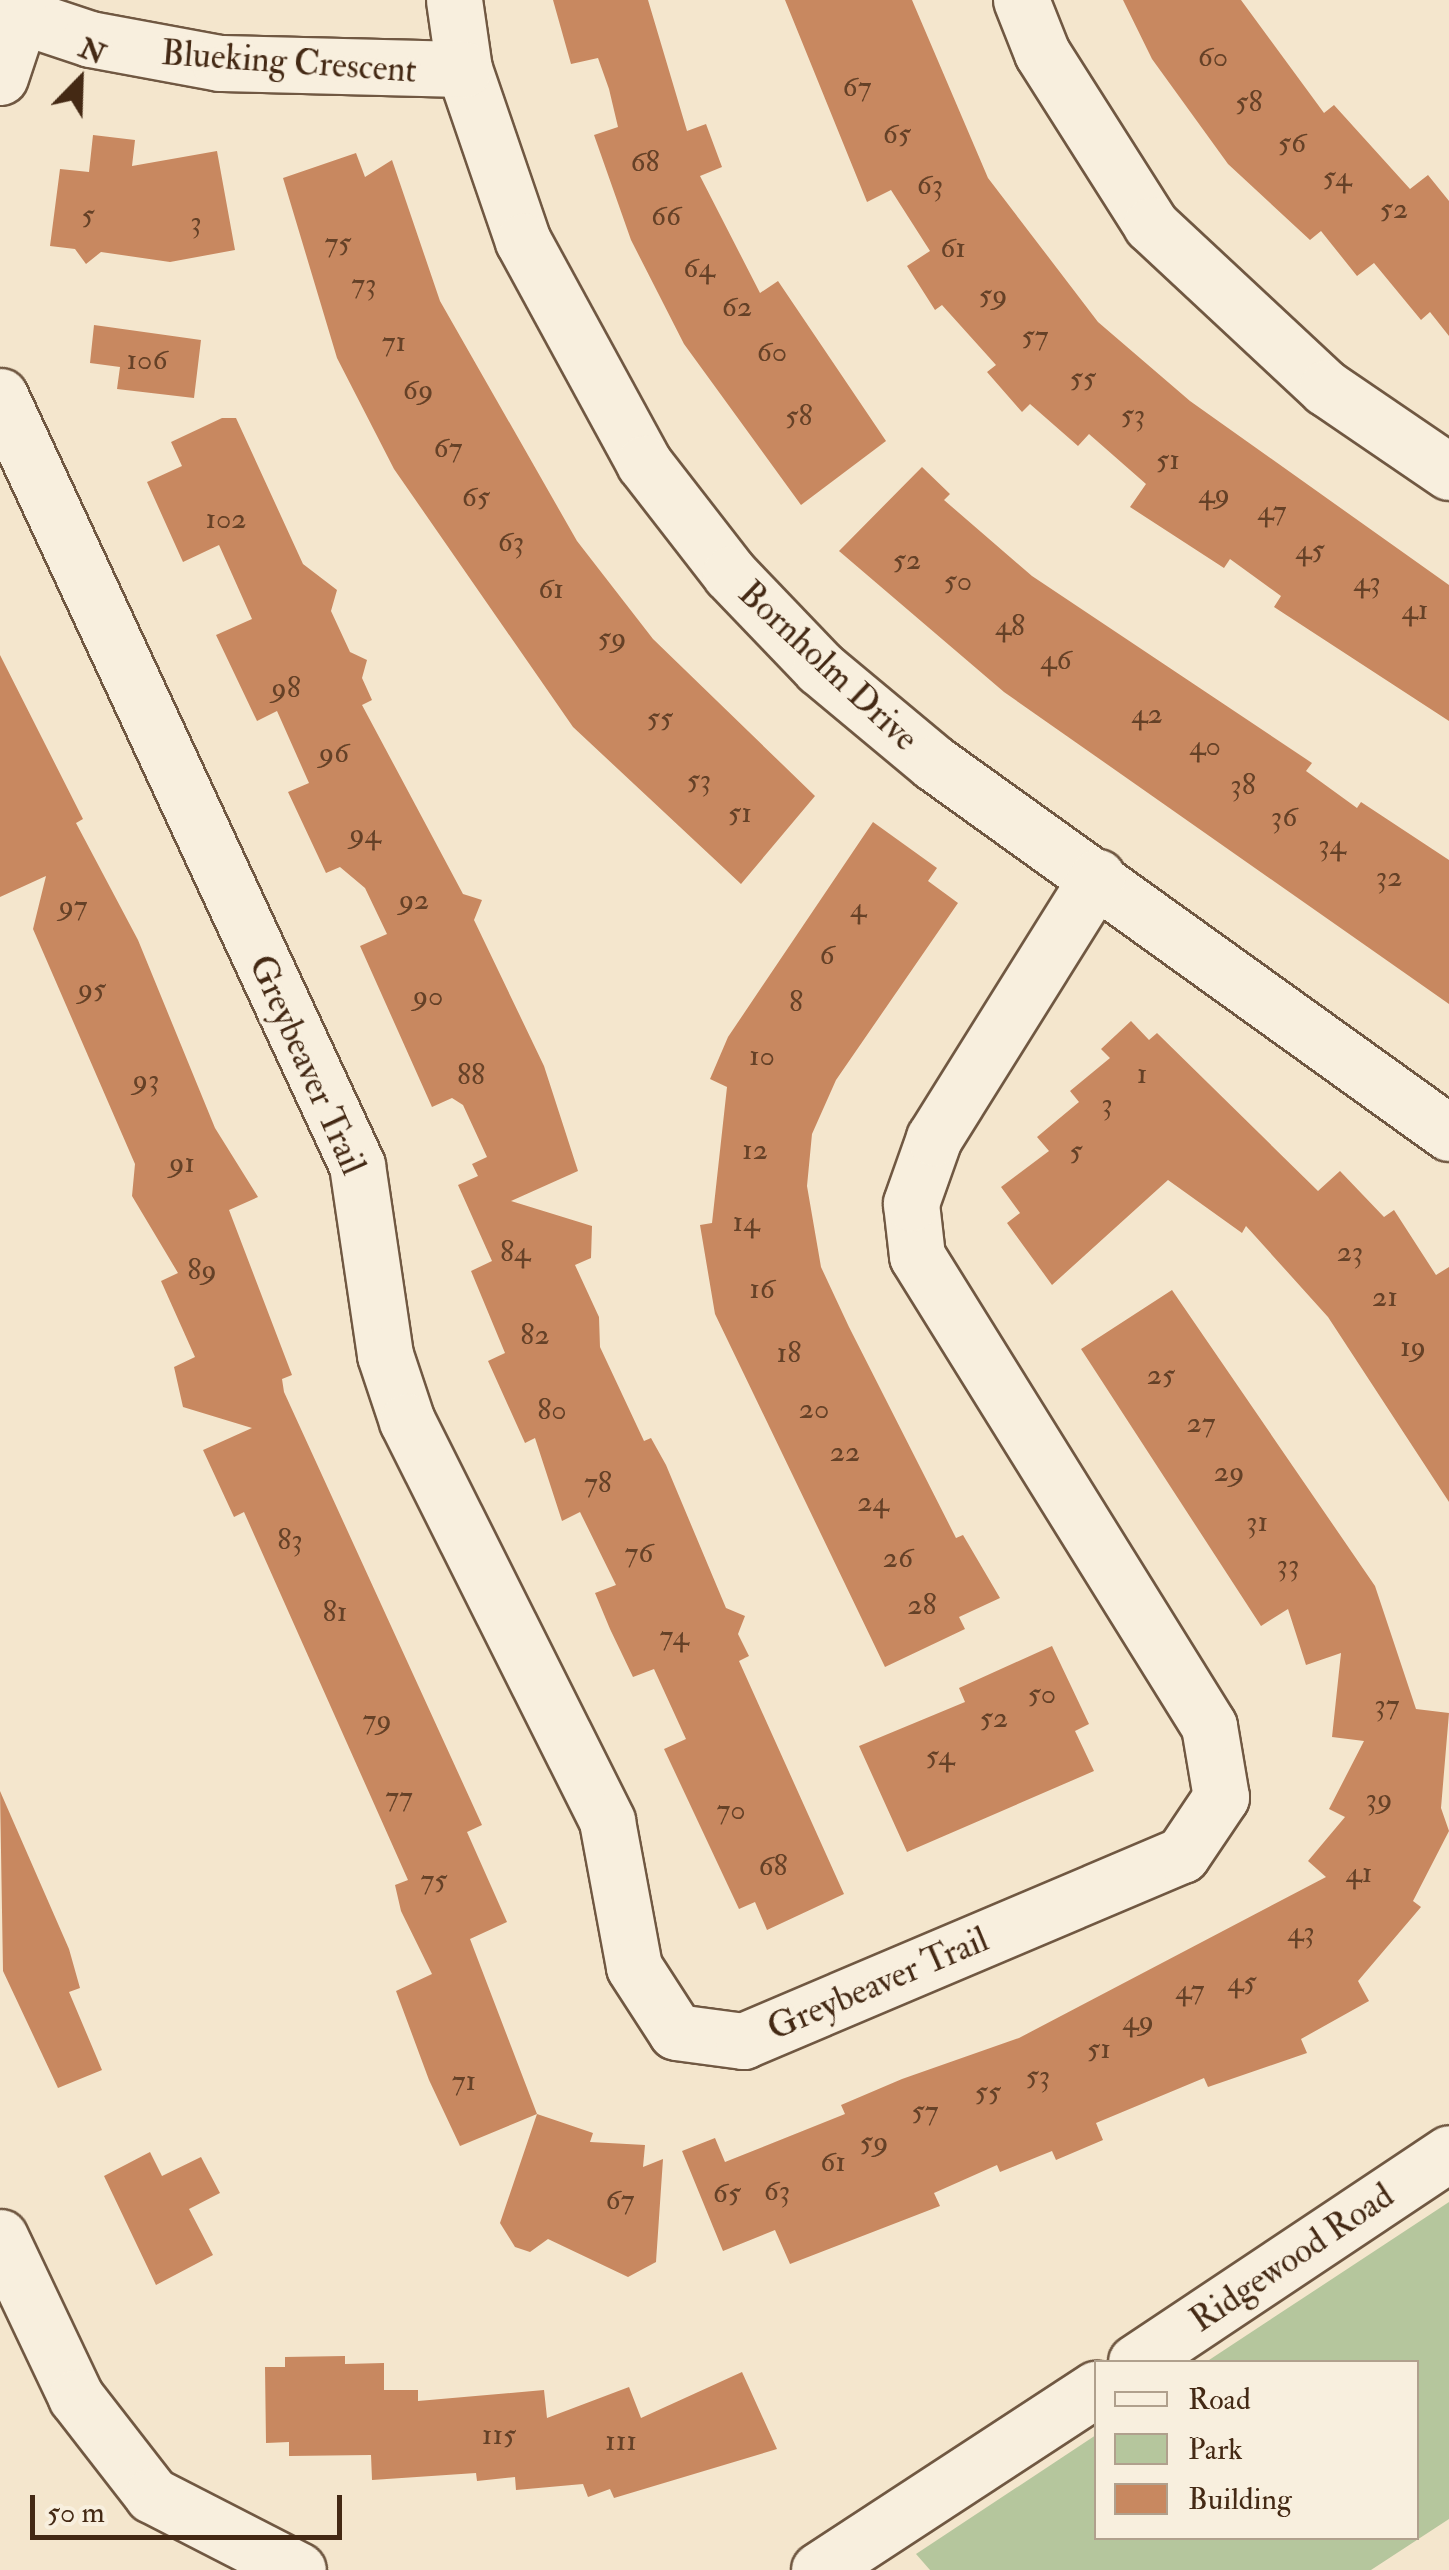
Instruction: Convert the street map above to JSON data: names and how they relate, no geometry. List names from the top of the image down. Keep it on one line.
{"streets":{"street":["Blueking Crescent","Bornholm Drive","Greybeaver Trail","Ridgewood Road"]},"crossings":[["Blueking Crescent","Bornholm Drive"],["Bornholm Drive","Greybeaver Trail"]],"house_numbers":["60","67","58","65","56","68","54","63","52","5","66","3","75","61","64","73","59","62","57","71","60","106","55","69","53","58","67","51","49","65","47","102","63","45","52","50","43","61","41","48","59","46","98","42","55","40","96","53","38","51","36","94","34","32","92","97","4","6","95","90","8","10","1","88","93","3","12","5","91","14","84","23","89","16","21","82","19","18","25","20","80","27","22","29","78","24","31","83","76","26","33","28","81","74","50","37","52","79","54","77","39","70","68","41","75","43","45","47","49","51","53","71","55","57","59","61","63","65","67","115","111"],"legend":["Road","Park","Building"],"scale_bar":"50 m","north":"top right"}
